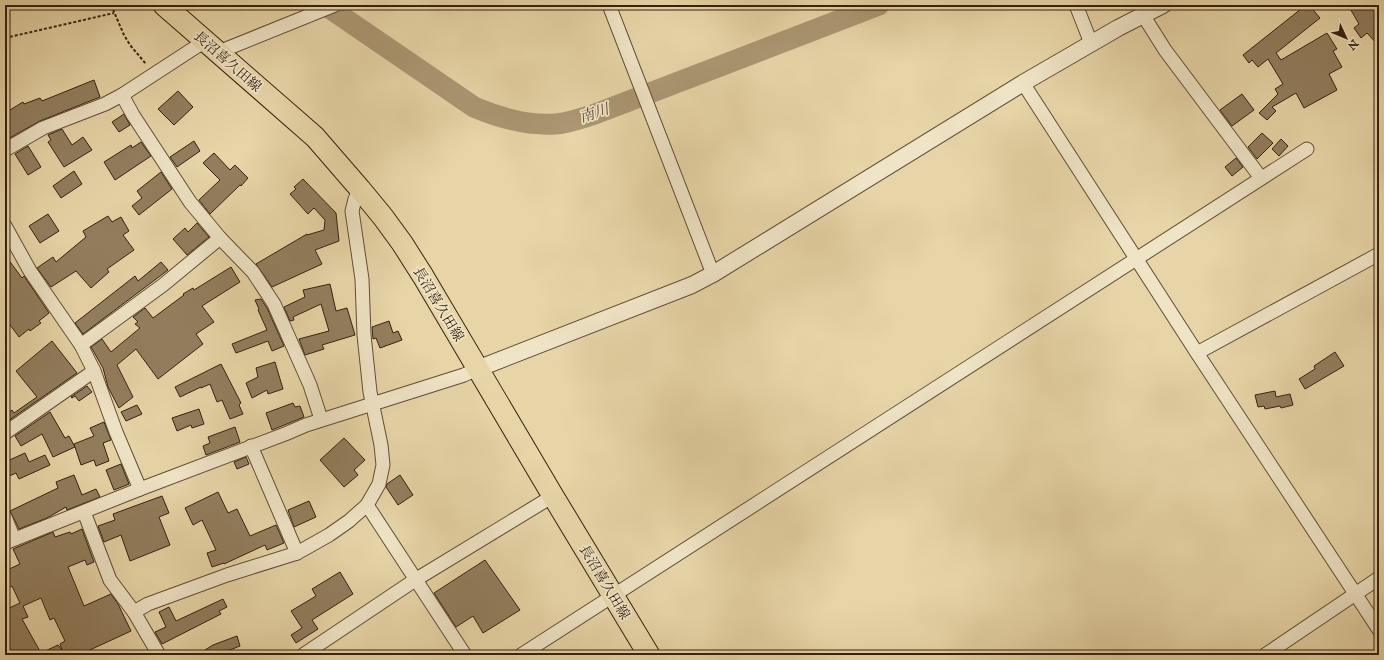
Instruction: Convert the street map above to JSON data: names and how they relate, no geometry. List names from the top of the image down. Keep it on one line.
{"streets":{"main road":["長沼喜久田線"]},"water":["南川"],"north":"bottom right"}
